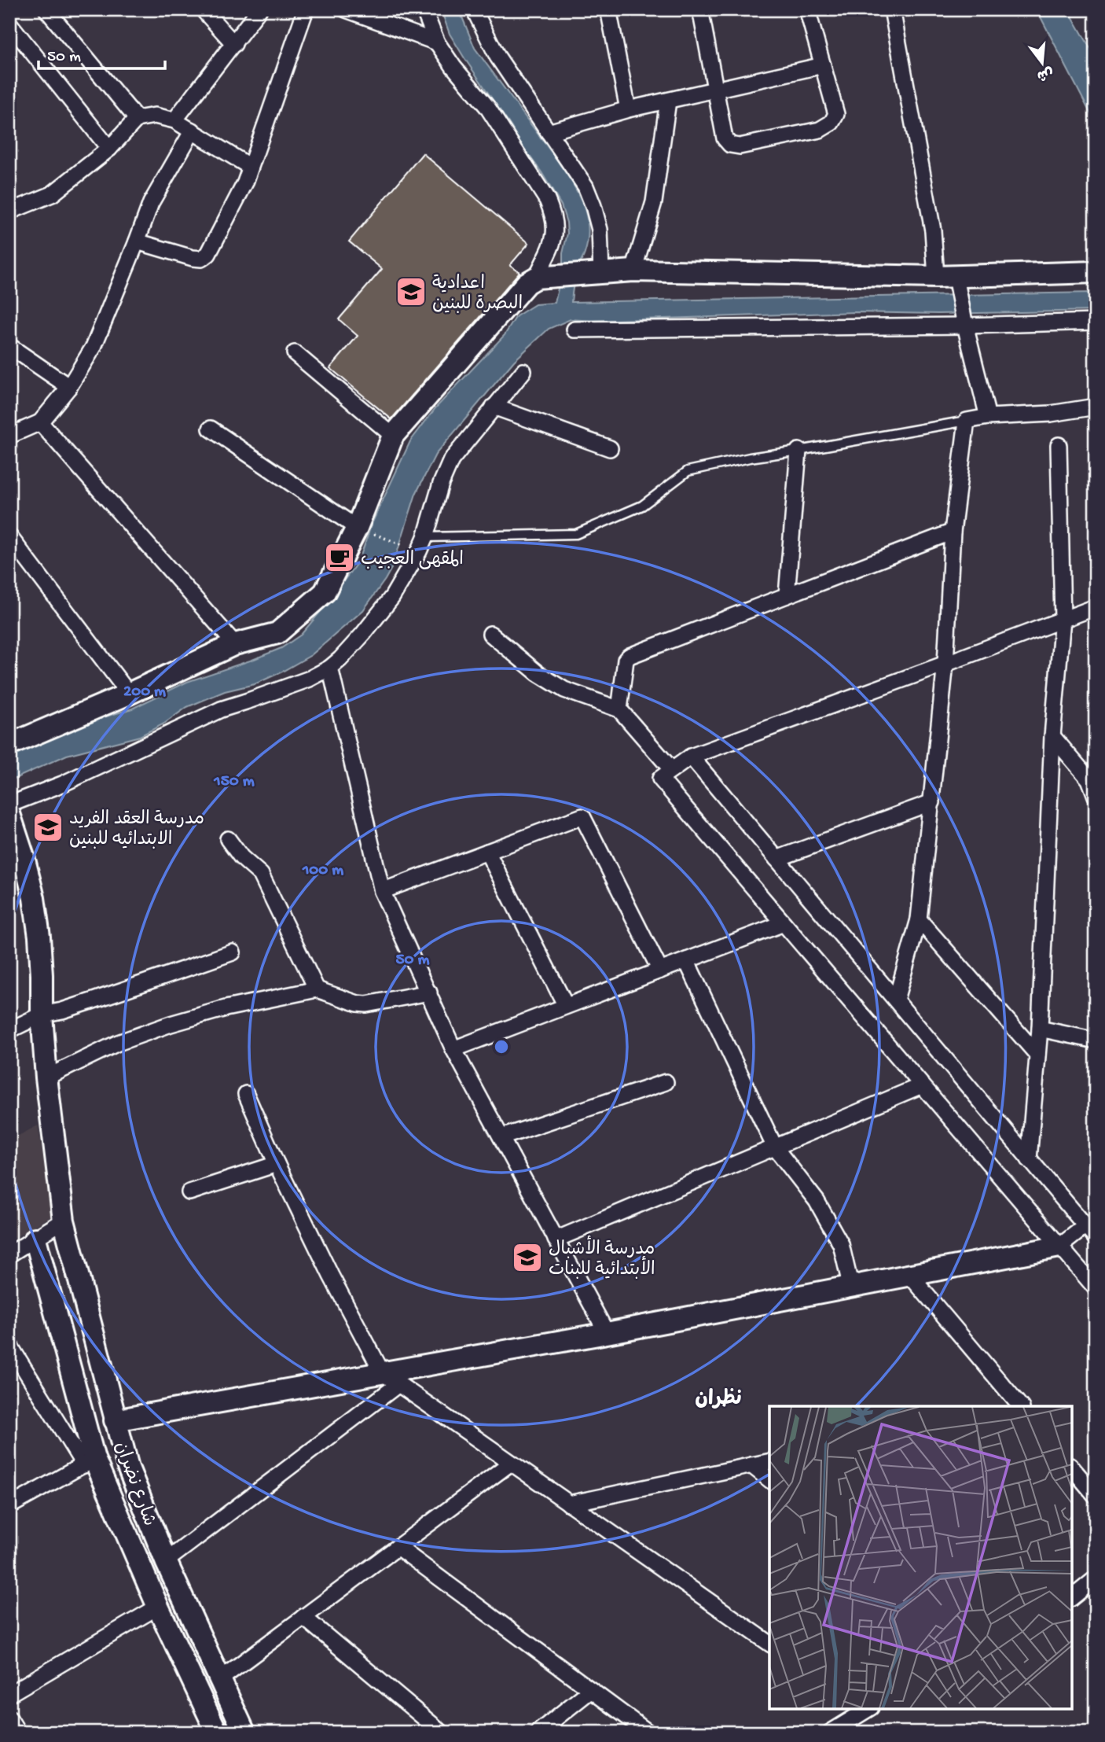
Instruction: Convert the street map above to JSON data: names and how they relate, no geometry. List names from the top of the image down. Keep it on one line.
{"streets":{"street":["شارع نضران"]},"districts":["نظران"],"places":{"school or university":["اعدادية البصرة للبنين","مدرسة العقد الفريد الابتدائيه للبنين","مدرسة الأشبال الأبتدائية للبنات"],"cafe":["المقهى العجيب"]},"scale_bar":"50 m","north":"bottom","rings":["200 m","150 m","100 m","50 m"]}
